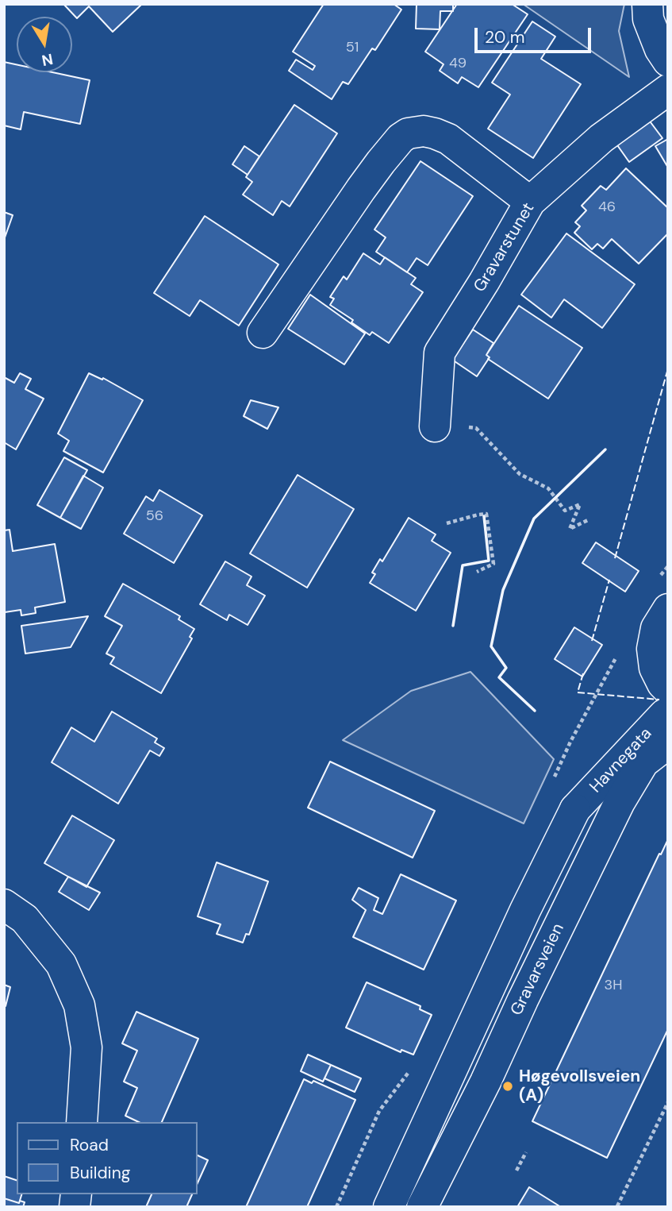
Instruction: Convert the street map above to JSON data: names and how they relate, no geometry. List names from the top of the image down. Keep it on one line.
{"streets":{"main road":["Gravarstunet","Havnegata","Gravarsveien"]},"crossings":[["Havnegata","Gravarsveien"]],"places":["Høgevollsveien (A)"],"house_numbers":["51","49","46","56","3H"],"legend":["Road","Building"],"scale_bar":"20 m","north":"bottom"}
